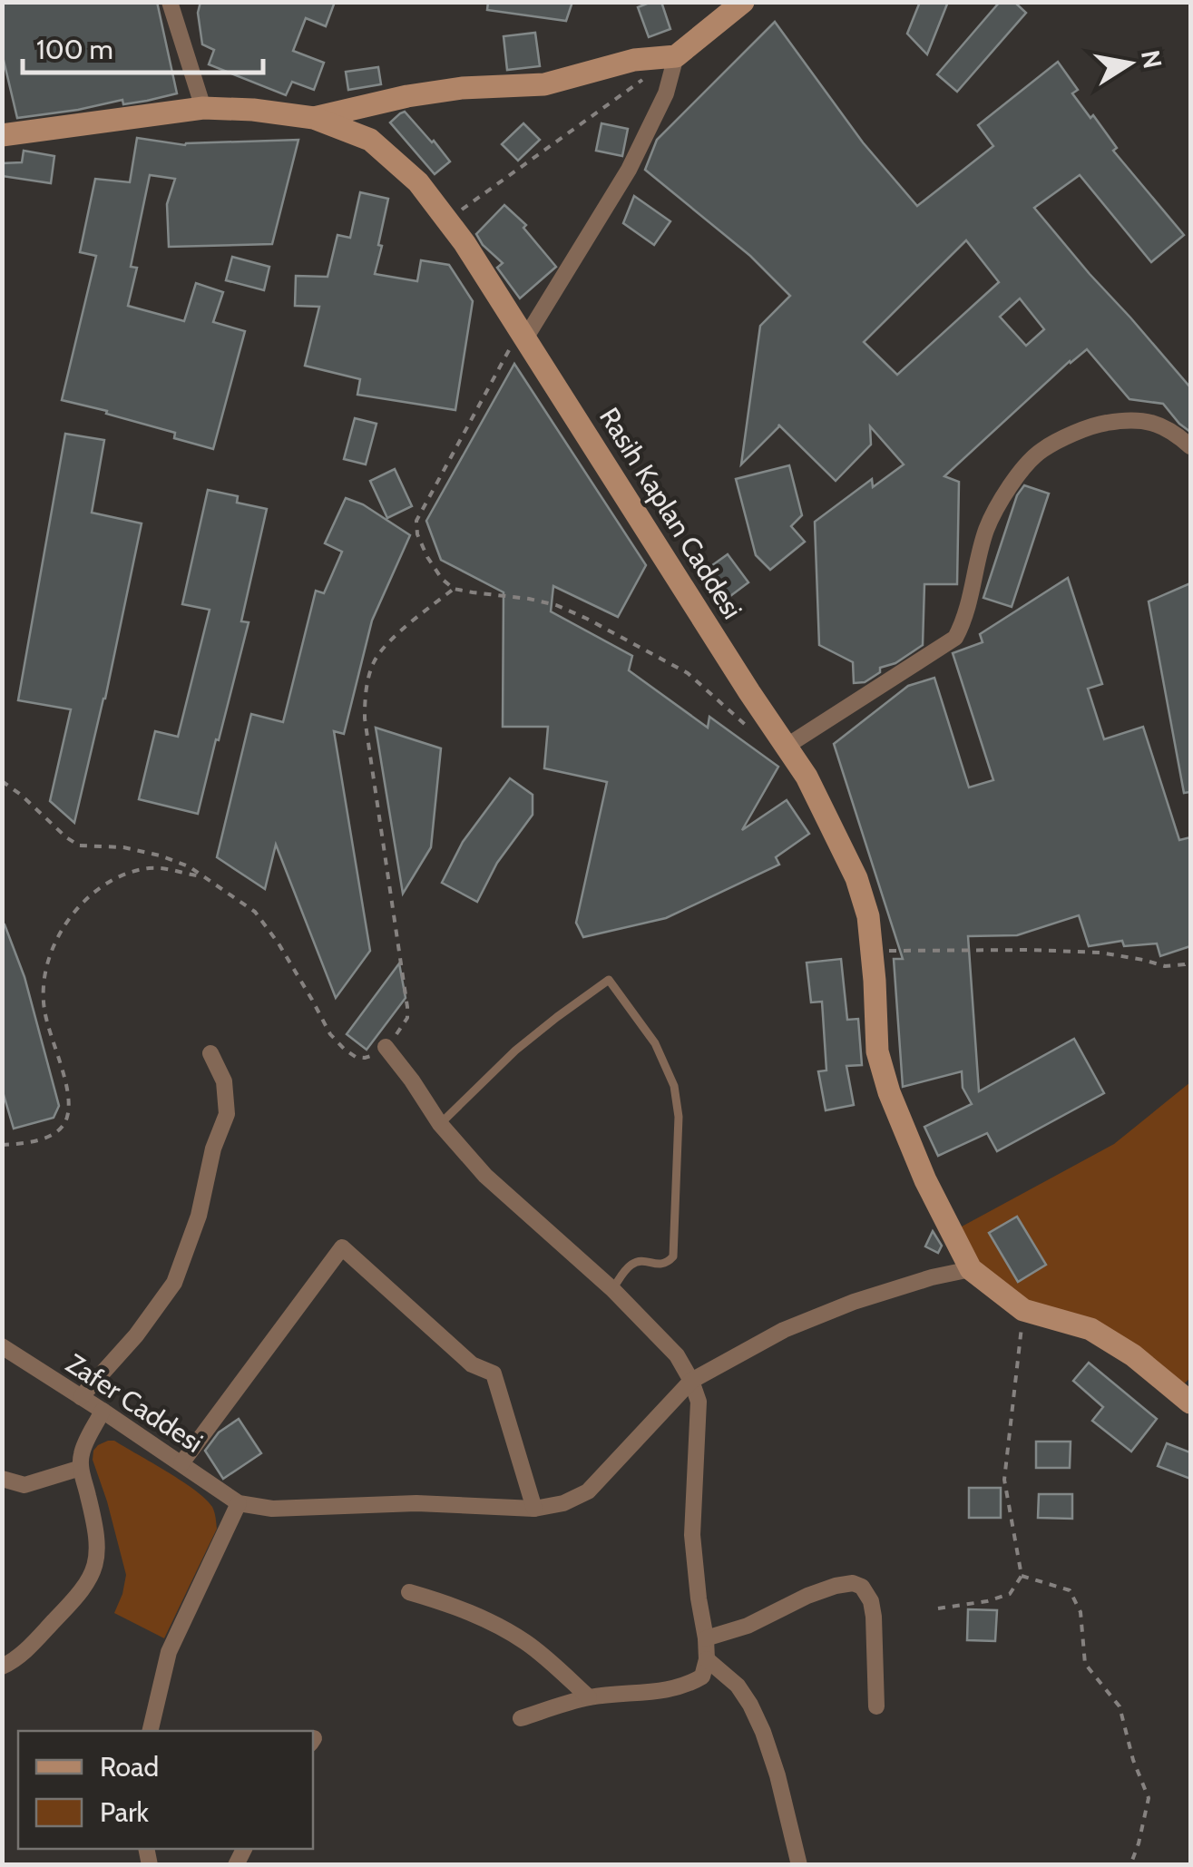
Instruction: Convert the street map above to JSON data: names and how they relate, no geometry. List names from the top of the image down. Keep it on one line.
{"streets":{"street":["Rasih Kaplan Caddesi","Zafer Caddesi"]},"legend":["Road","Park"],"scale_bar":"100 m","north":"right"}
